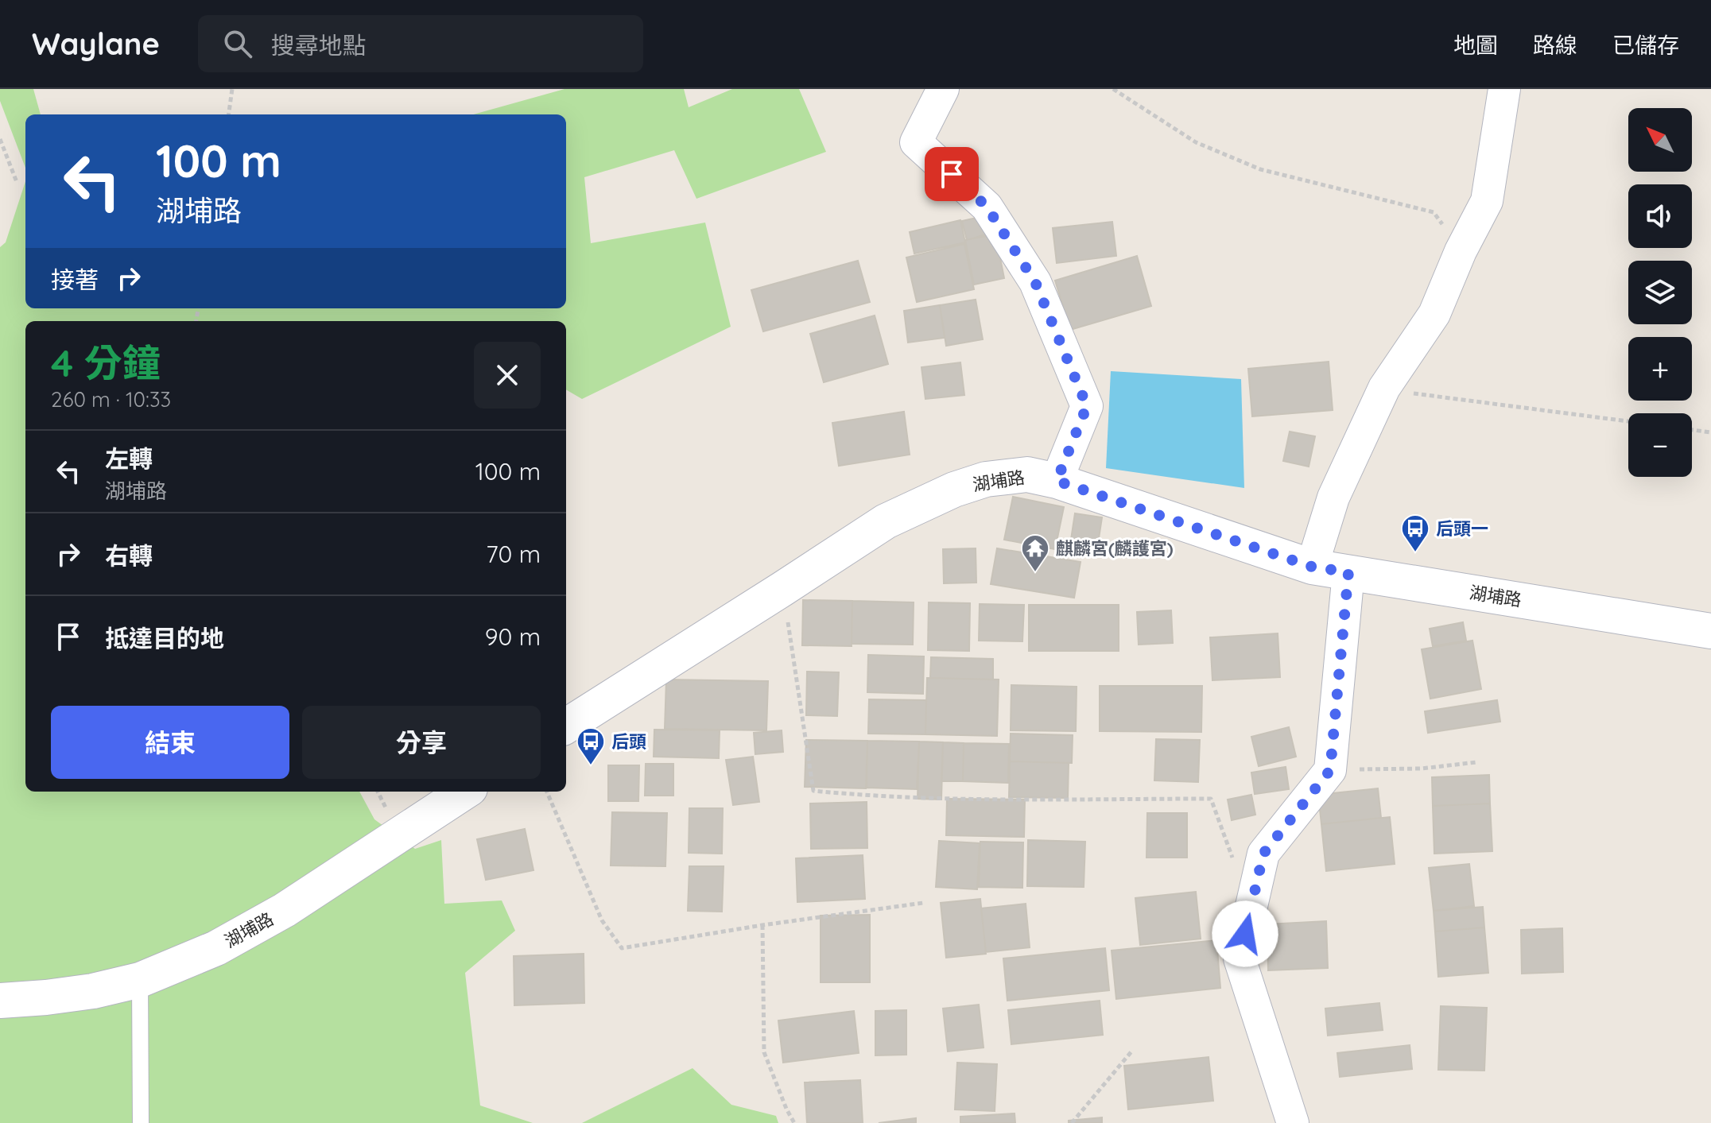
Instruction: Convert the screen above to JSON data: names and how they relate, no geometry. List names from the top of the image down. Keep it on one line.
{"streets":{"main road":["湖埔路"]},"places":{"bus stop":["后頭一","后頭"],"temple":["麒麟宮(麟護宮)"]},"north":"top left","page":{"header":"Waylane","search":"搜尋地點","nav":["地圖","路線","已儲存"],"map_buttons":["+","−"],"turn":["100 m","湖埔路"],"then":"接著","heading":["4 分鐘","260 m · 10:33"],"list":[{"name":"左轉","note":"湖埔路","value":"100 m"},{"name":"右轉","value":"70 m"},{"name":"抵達目的地","value":"90 m"}],"buttons":["結束","分享"]}}
